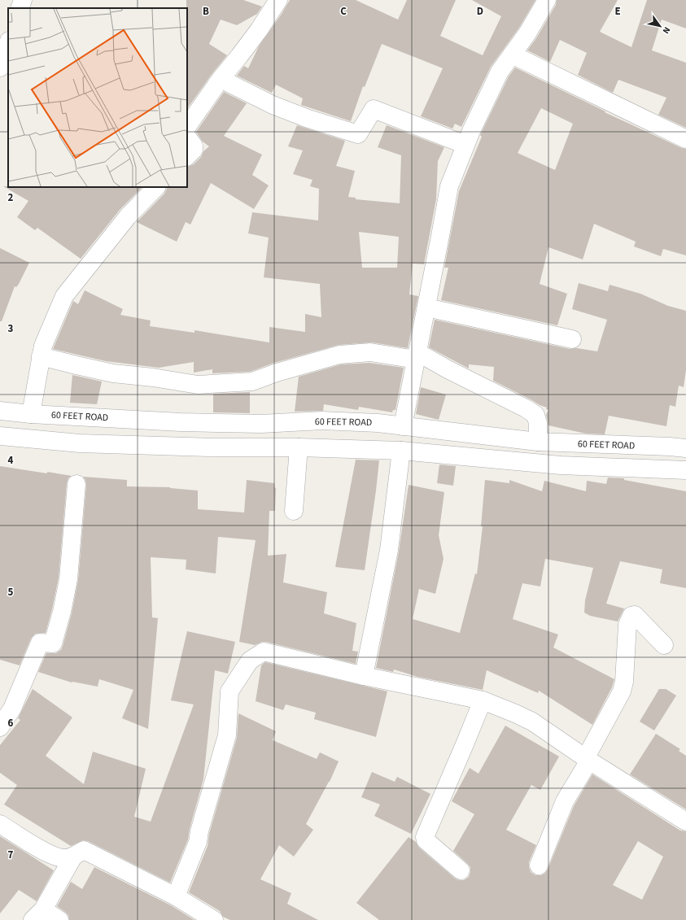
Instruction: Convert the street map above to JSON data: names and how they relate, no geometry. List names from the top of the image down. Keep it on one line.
{"streets":{"street":["60 FEET ROAD"]},"north":"bottom right","grid":{"columns":["B","C","D","E"],"rows":["2","3","4","5","6","7"]}}
